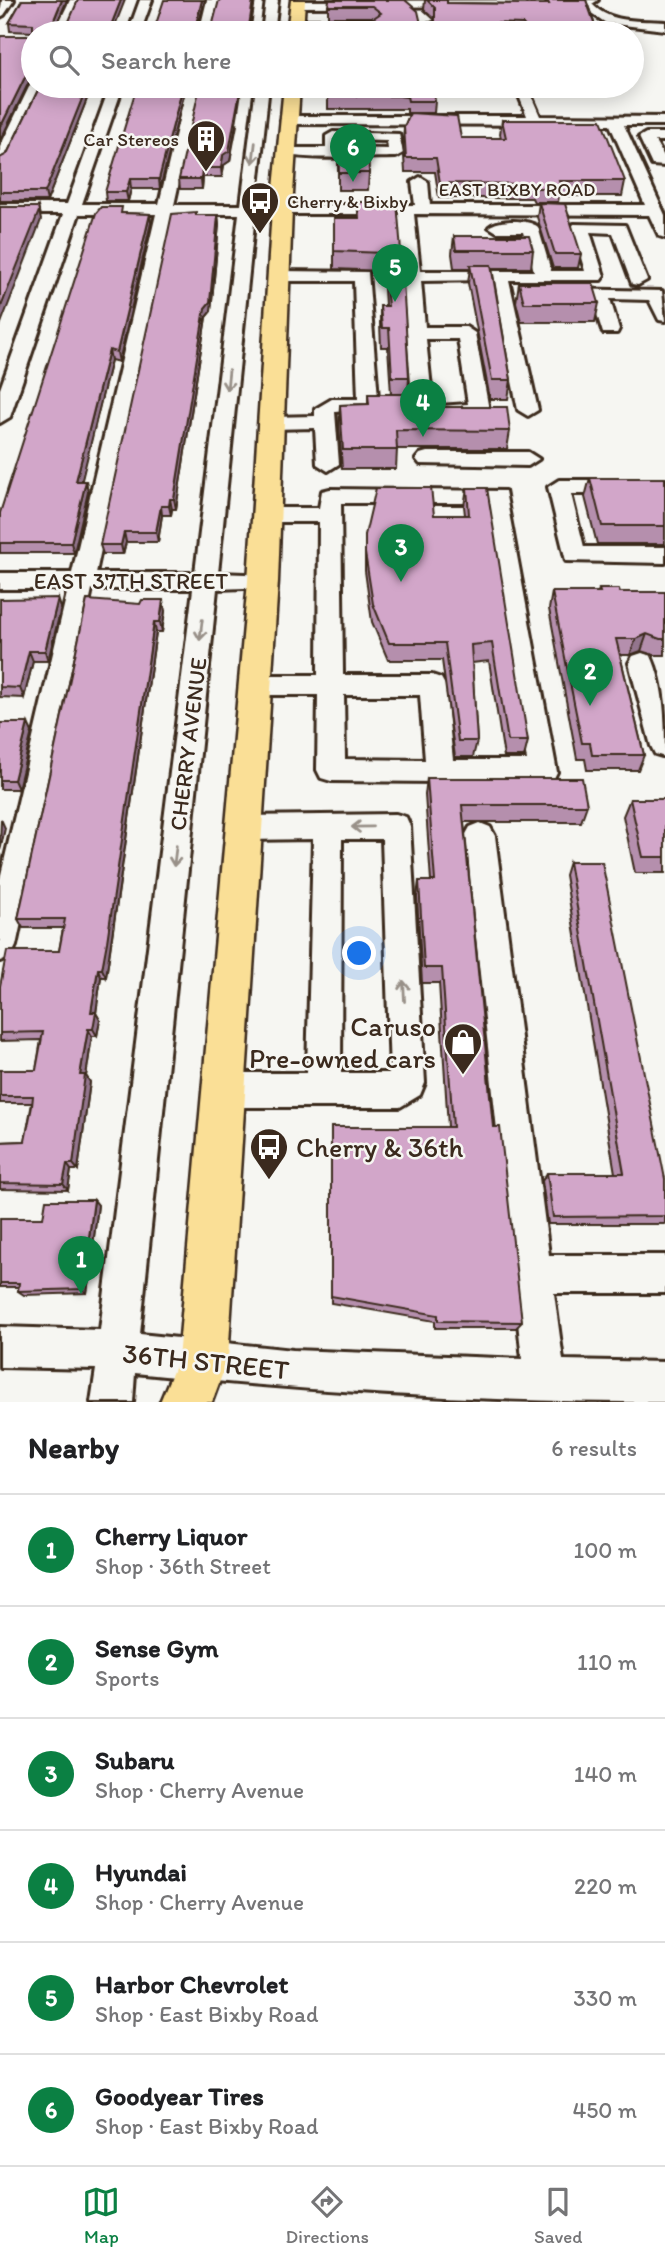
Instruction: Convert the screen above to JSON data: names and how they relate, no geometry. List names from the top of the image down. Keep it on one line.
{"streets":{"street":["EAST BIXBY ROAD","EAST 37TH STREET","CHERRY AVENUE","36TH STREET"]},"crossings":[["EAST BIXBY ROAD","CHERRY AVENUE"],["EAST 37TH STREET","CHERRY AVENUE"],["CHERRY AVENUE","36TH STREET"]],"places":{"building":["Car Stereos"],"bus stop":["Cherry & Bixby","Cherry & 36th"],"shop":["Caruso Pre-owned cars"]},"page":{"search":"Search here","pins":["6","5","4","3","2","1"],"heading":["Nearby","6 results"],"list":[{"mark":"1","name":"Cherry Liquor","note":"Shop · 36th Street","value":"100 m"},{"mark":"2","name":"Sense Gym","note":"Sports","value":"110 m"},{"mark":"3","name":"Subaru","note":"Shop · Cherry Avenue","value":"140 m"},{"mark":"4","name":"Hyundai","note":"Shop · Cherry Avenue","value":"220 m"},{"mark":"5","name":"Harbor Chevrolet","note":"Shop · East Bixby Road","value":"330 m"},{"mark":"6","name":"Goodyear Tires","note":"Shop · East Bixby Road","value":"450 m"}],"nav":["Map","Directions","Saved"]}}
